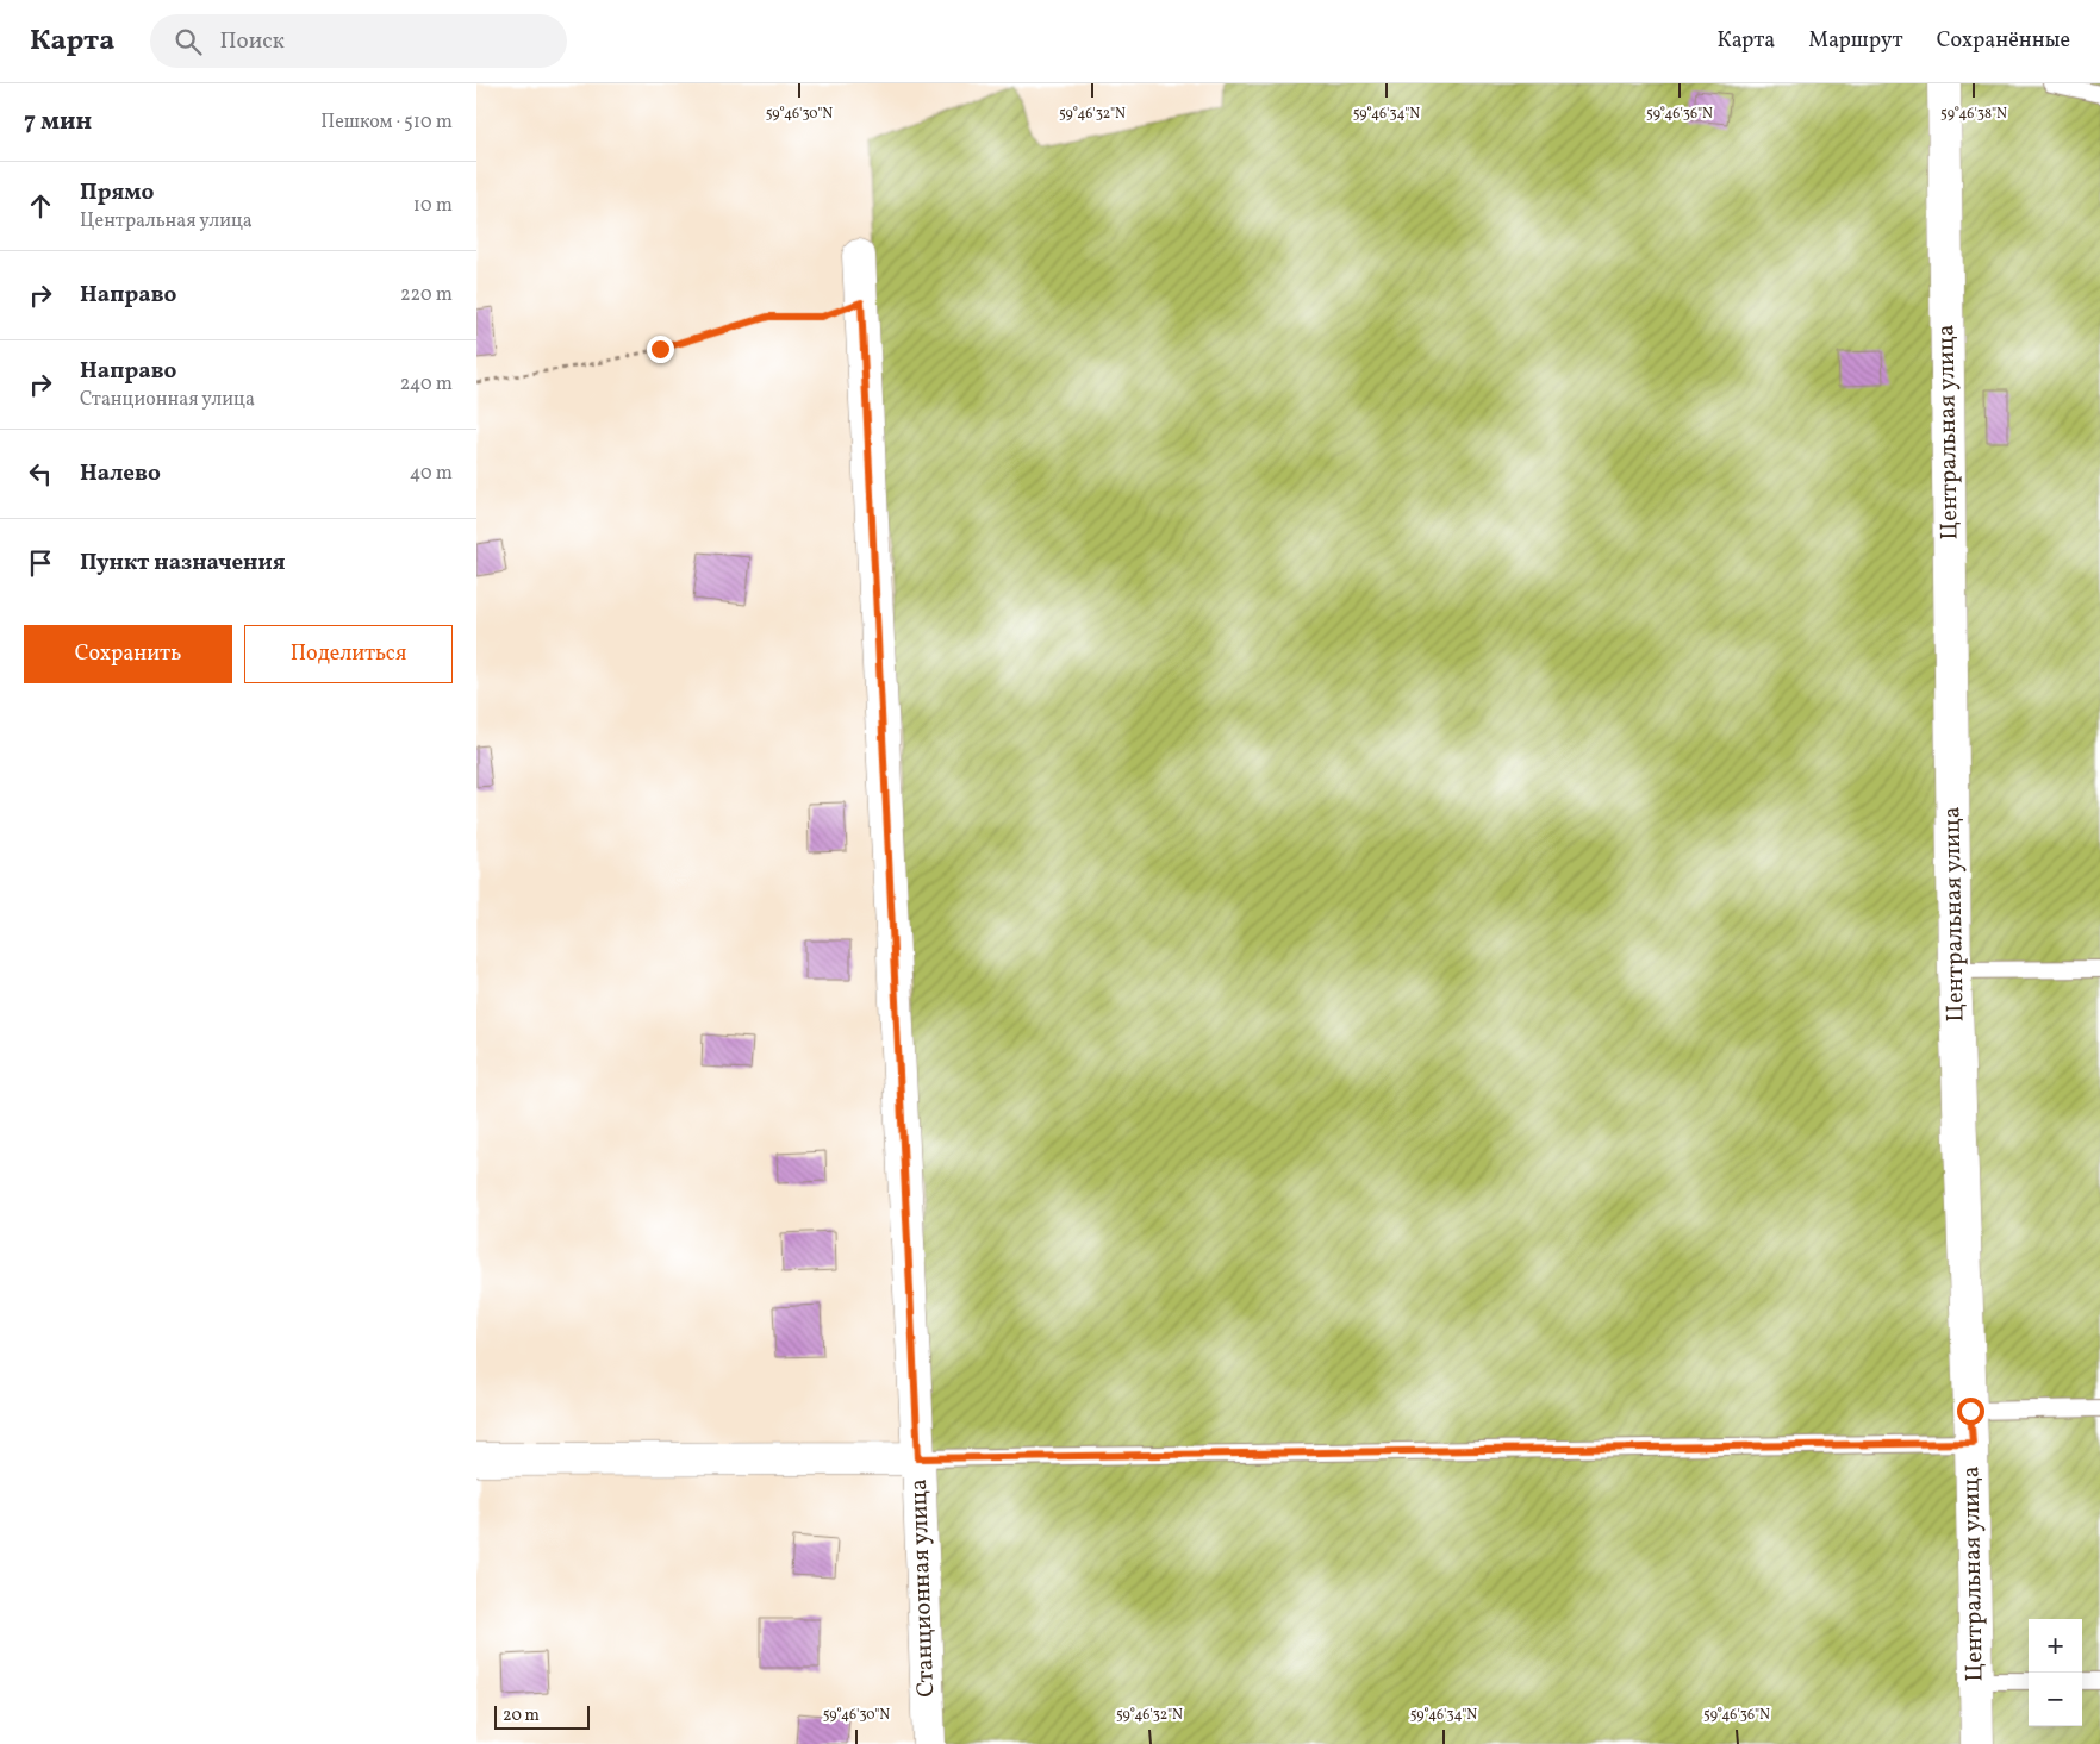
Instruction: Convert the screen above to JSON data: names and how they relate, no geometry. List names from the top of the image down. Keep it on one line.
{"streets":{"street":["Центральная улица","Станционная улица"]},"scale_bar":"20 m","page":{"header":"Карта","search":"Поиск","nav":["Карта","Маршрут","Сохранённые"],"heading":["7 мин","Пешком · 510 m"],"list":[["Прямо","Центральная улица","10 m"],["Направо","220 m"],["Направо","Станционная улица","240 m"],["Налево","40 m"],"Пункт назначения"],"buttons":["Сохранить","Поделиться"],"map_buttons":["+","−"],"scale":"20 m"},"coordinates":["59°46'30\"N","59°46'32\"N","59°46'34\"N","59°46'36\"N","59°46'38\"N"]}
